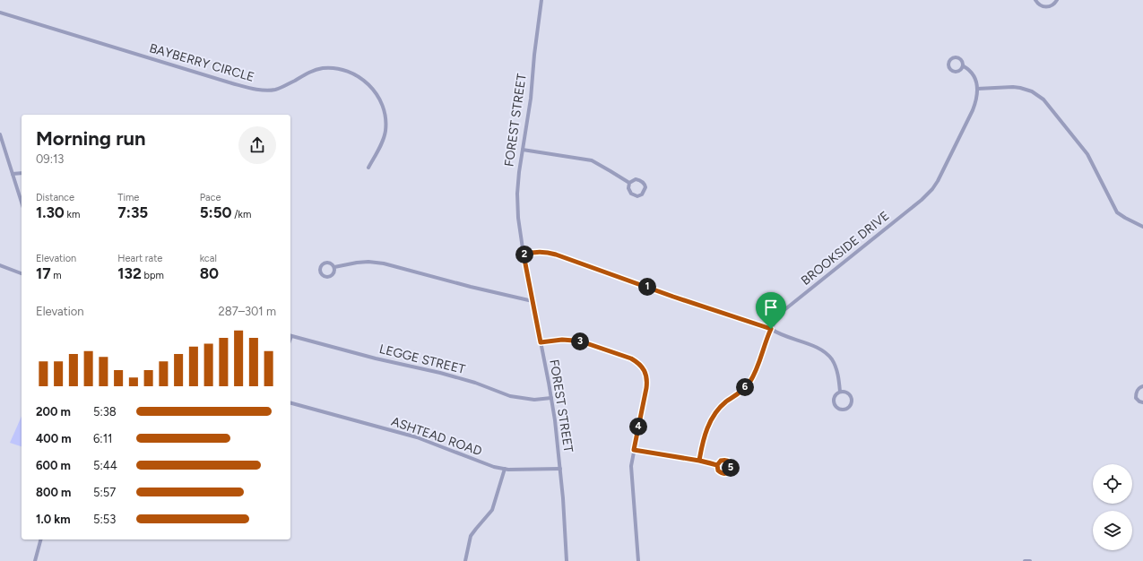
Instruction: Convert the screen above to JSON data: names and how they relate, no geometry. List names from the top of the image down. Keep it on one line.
{"streets":{"street":["BAYBERRY CIRCLE","FOREST STREET","BROOKSIDE DRIVE","LEGGE STREET","ASHTEAD ROAD"]},"crossings":[["FOREST STREET","LEGGE STREET"],["FOREST STREET","ASHTEAD ROAD"]],"page":{"heading":["Morning run","09:13"],"stats":[["Distance","1.30 km"],["Time","7:35"],["Pace","5:50 /km"],["Elevation","17 m"],["Heart rate","132 bpm"],["kcal","80"]],"pins":["2","1","3","6","4","5"],"chart":["Elevation","287–301 m"],"list":[{"name":"200 m","note":"5:38"},{"name":"400 m","note":"6:11"},{"name":"600 m","note":"5:44"},{"name":"800 m","note":"5:57"},{"name":"1.0 km","note":"5:53"}]}}
